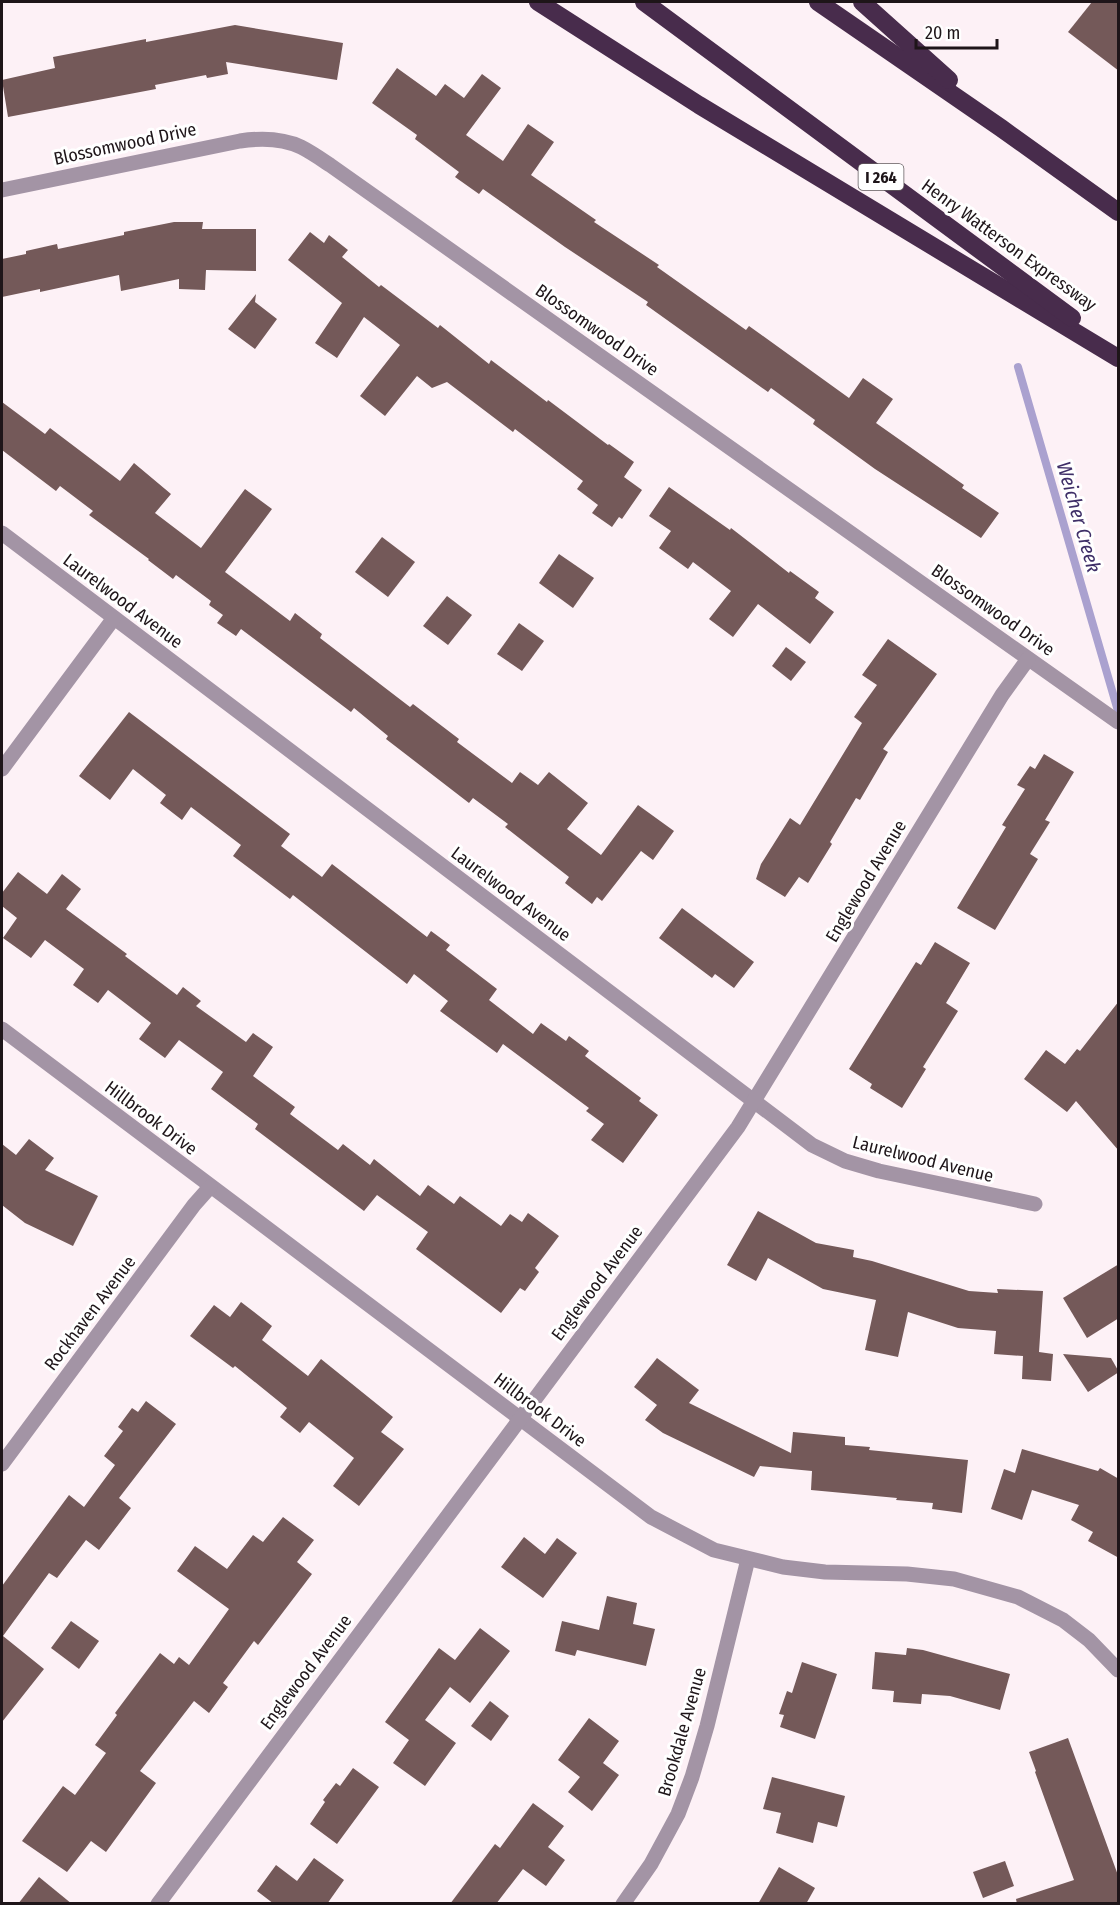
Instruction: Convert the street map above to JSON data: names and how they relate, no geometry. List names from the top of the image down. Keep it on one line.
{"streets":{"highway":["I 264","Henry Watterson Expressway"],"street":["Blossomwood Drive","Laurelwood Avenue","Englewood Avenue","Hillbrook Drive","Rockhaven Avenue","Brookdale Avenue"]},"crossings":[["Blossomwood Drive","Englewood Avenue"],["Laurelwood Avenue","Englewood Avenue"],["Englewood Avenue","Hillbrook Drive"],["Hillbrook Drive","Rockhaven Avenue"],["Hillbrook Drive","Brookdale Avenue"]],"water":["Weicher Creek"],"scale_bar":"20 m"}
